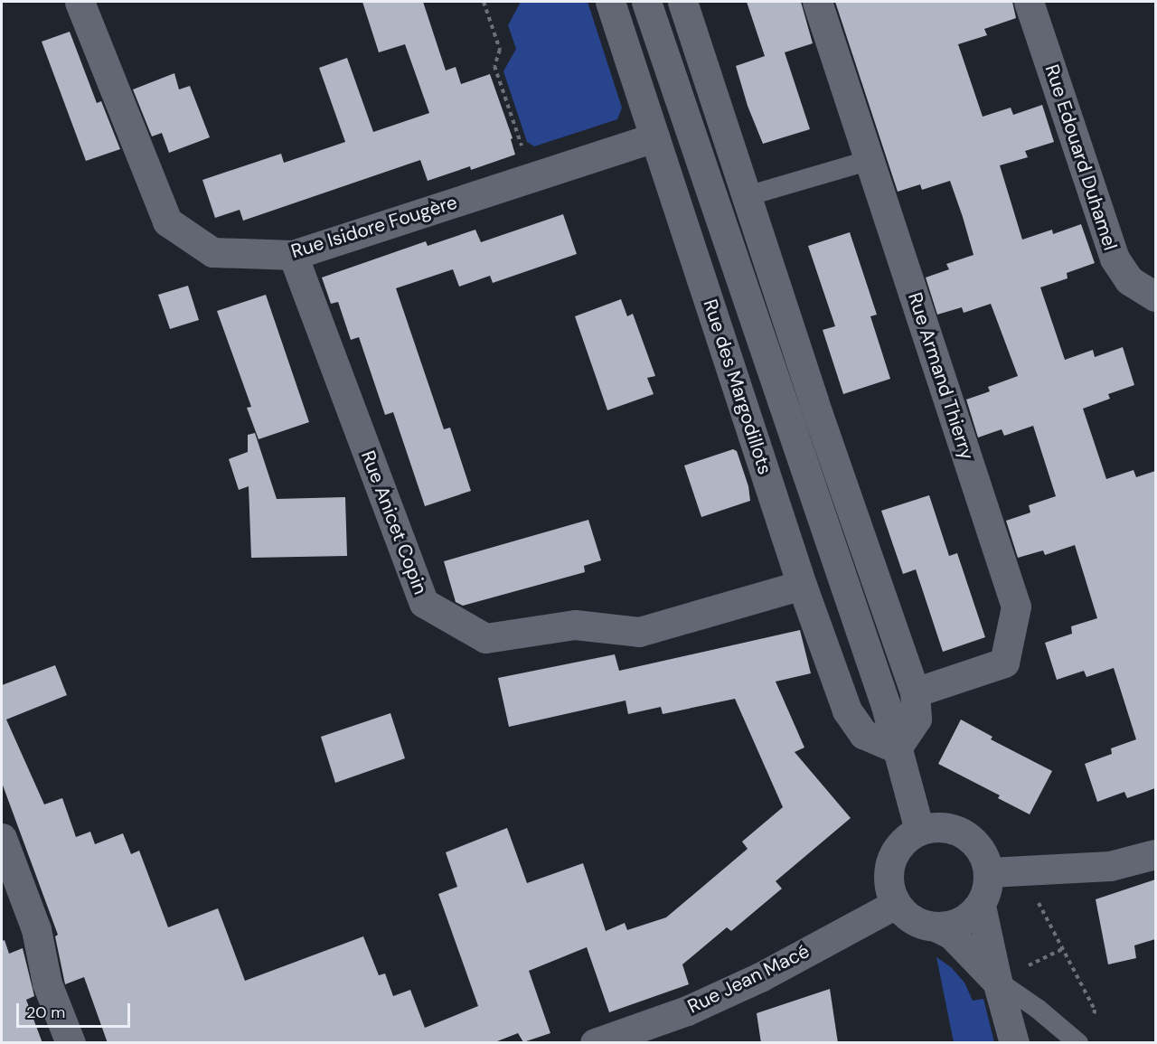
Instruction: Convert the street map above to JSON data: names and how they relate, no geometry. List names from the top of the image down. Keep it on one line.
{"streets":{"street":["Rue Edouard Duhamel","Rue Isidore Fougère","Rue Armand Thierry","Rue des Margodillots","Rue Anicet Copin","Rue Jean Macé"]},"crossings":[["Rue Isidore Fougère","Rue des Margodillots"],["Rue Isidore Fougère","Rue Anicet Copin"],["Rue des Margodillots","Rue Anicet Copin"],["Rue des Margodillots","Rue Jean Macé"]],"scale_bar":"20 m"}
